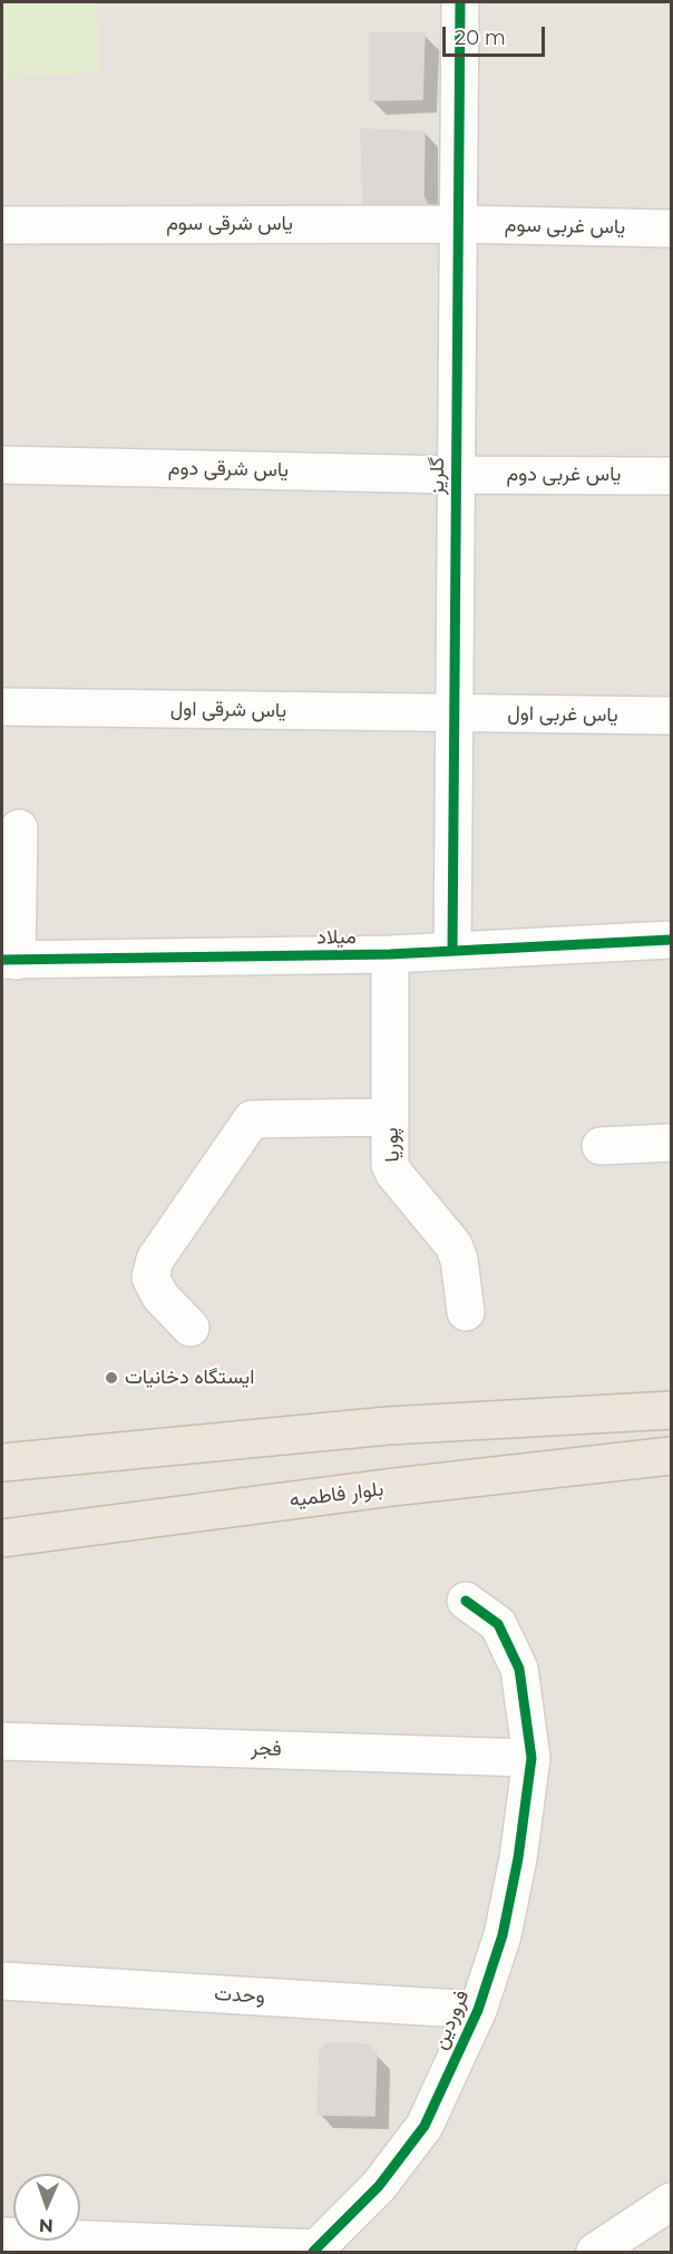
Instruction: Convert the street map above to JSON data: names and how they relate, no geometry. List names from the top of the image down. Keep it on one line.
{"streets":{"highway":["بلوار فاطمیه"],"street":["یاس شرقی سوم","یاس غربی سوم","یاس شرقی دوم","یاس غربی دوم","گلریز","یاس شرقی اول","یاس غربی اول","میلاد","پوریا","فجر","وحدت","فروردین"]},"crossings":[["یاس شرقی سوم","یاس غربی سوم"],["یاس شرقی سوم","گلریز"],["یاس غربی سوم","گلریز"],["یاس شرقی دوم","یاس غربی دوم"],["یاس شرقی دوم","گلریز"],["یاس غربی دوم","گلریز"],["گلریز","یاس شرقی اول"],["گلریز","یاس غربی اول"],["گلریز","میلاد"],["یاس شرقی اول","یاس غربی اول"],["میلاد","پوریا"],["فجر","فروردین"],["وحدت","فروردین"]],"places":["ایستگاه دخانیات"],"scale_bar":"20 m","north":"bottom"}
